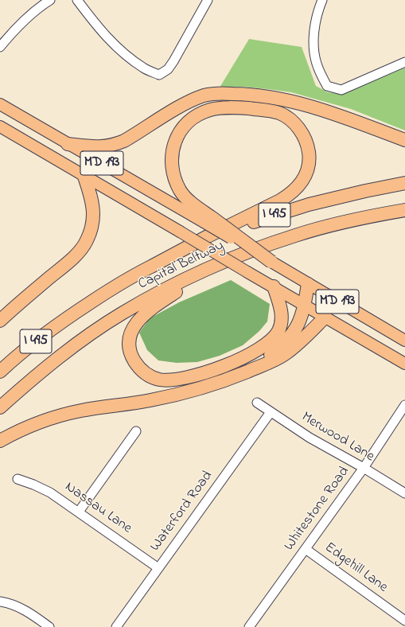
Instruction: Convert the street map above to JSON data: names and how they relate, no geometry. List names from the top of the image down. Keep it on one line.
{"streets":{"highway":["I 495","Capital Beltway"],"main road":["MD 193"],"street":["Merwood Lane","Nassau Lane","Whitestone Road","Waterford Road","Edgehill Lane"]},"crossings":[["Merwood Lane","Whitestone Road"],["Merwood Lane","Waterford Road"],["Nassau Lane","Waterford Road"],["Whitestone Road","Edgehill Lane"]]}
